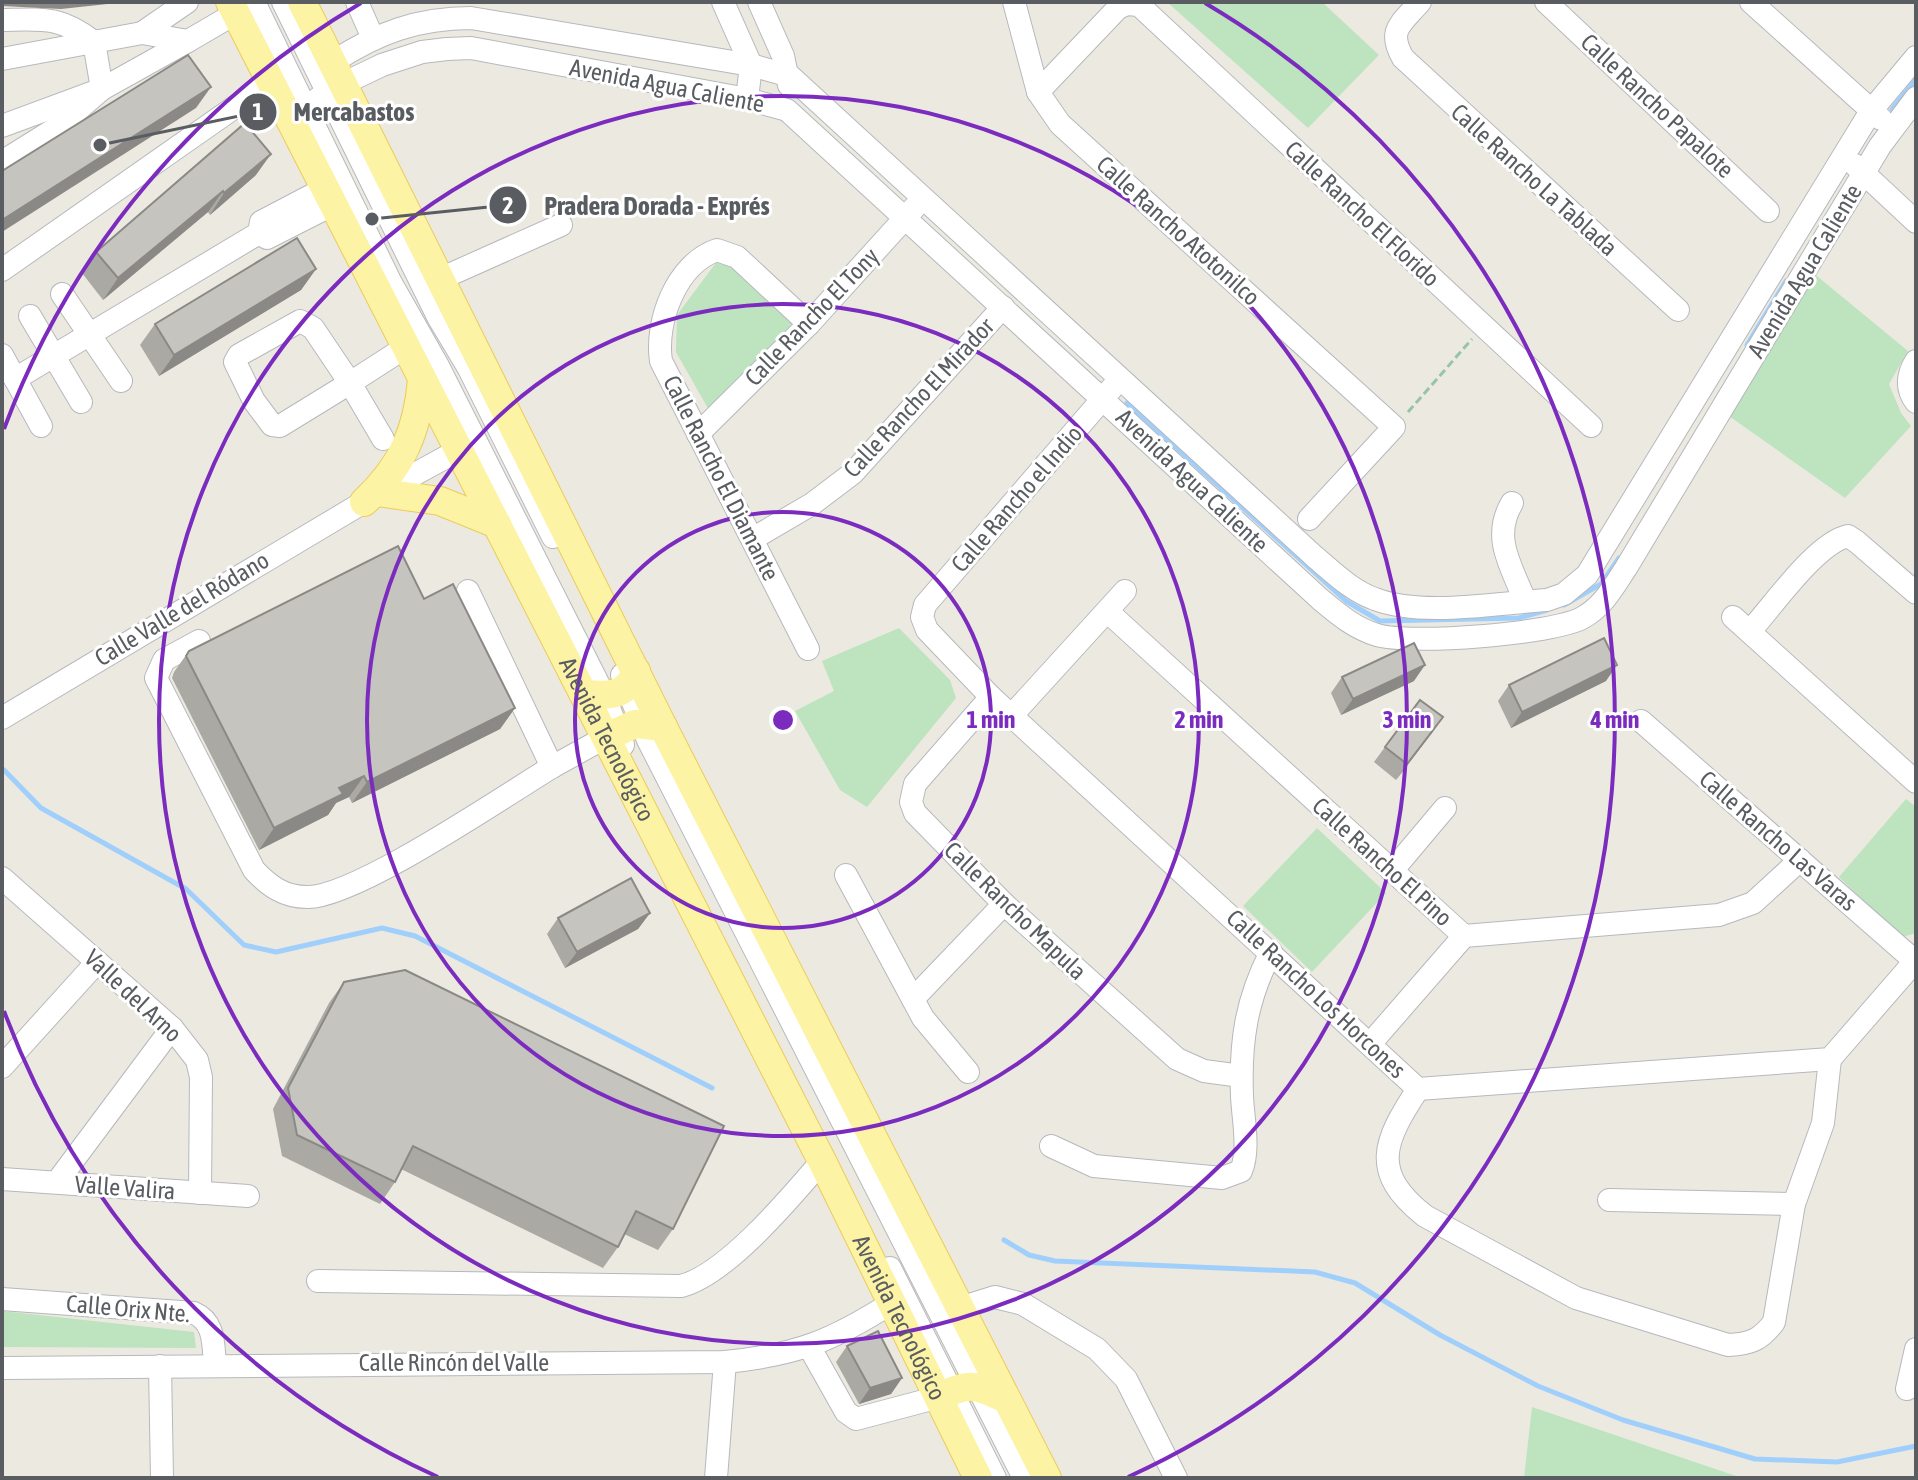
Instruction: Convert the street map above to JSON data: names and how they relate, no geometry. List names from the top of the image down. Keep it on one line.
{"streets":{"main road":["Avenida Tecnológico"],"street":["Avenida Agua Caliente","Calle Rancho Papalote","Calle Rancho La Tablada","Calle Rancho El Florido","Calle Rancho Atotonilco","Calle Rancho El Tony","Calle Rancho El Mirador","Calle Rancho El Diamante","Calle Rancho el Indio","Calle Valle del Ródano","Calle Rancho Las Varas","Calle Rancho El Pino","Calle Rancho Mapula","Calle Rancho Los Horcones","Valle del Arno","Valle Valira","Calle Orix Nte.","Calle Rincón del Valle"]},"crossings":[["Avenida Agua Caliente","Calle Rancho El Tony"],["Avenida Agua Caliente","Calle Rancho El Mirador"],["Avenida Agua Caliente","Calle Rancho el Indio"],["Avenida Agua Caliente","Avenida Tecnológico"],["Calle Rancho El Tony","Calle Rancho El Diamante"],["Calle Rancho El Mirador","Calle Rancho El Diamante"],["Calle Rancho el Indio","Calle Rancho Los Horcones"],["Calle Valle del Ródano","Avenida Tecnológico"],["Avenida Tecnológico","Calle Rincón del Valle"],["Calle Rancho Las Varas","Calle Rancho El Pino"],["Calle Rancho Mapula","Calle Rancho Los Horcones"],["Valle del Arno","Valle Valira"],["Calle Orix Nte.","Calle Rincón del Valle"]],"places":["Mercabastos","Pradera Dorada - Exprés"],"rings":["1 min","2 min","3 min","4 min"]}
